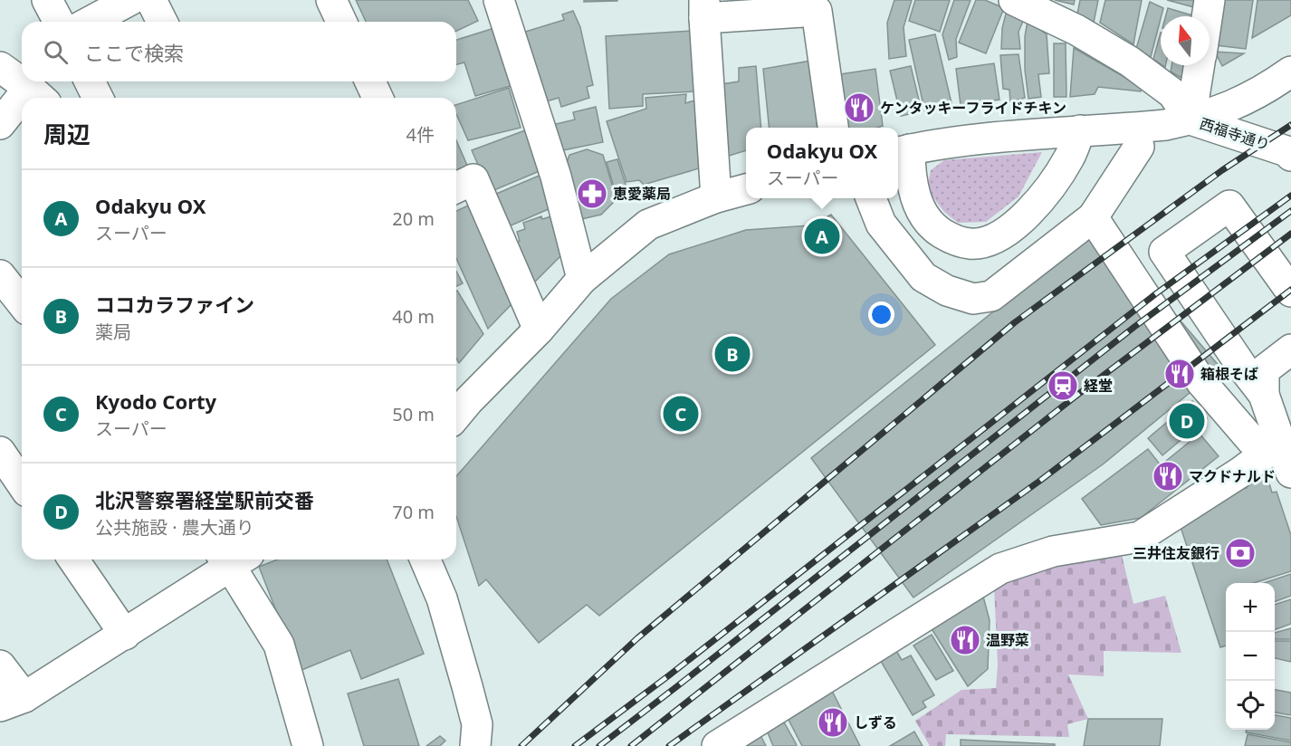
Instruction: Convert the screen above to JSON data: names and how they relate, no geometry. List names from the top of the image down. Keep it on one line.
{"streets":{"street":["西福寺通り"]},"places":{"restaurant":["ケンタッキーフライドチキン","箱根そば","マクドナルド","温野菜","しずる"],"pharmacy":["恵愛薬局"],"station":["経堂"],"bank":["三井住友銀行"]},"north":"top","page":{"search":"ここで検索","heading":["周辺","4件"],"popup":["Odakyu OX","スーパー"],"list":[{"mark":"A","name":"Odakyu OX","note":"スーパー","value":"20 m"},{"mark":"B","name":"ココカラファイン","note":"薬局","value":"40 m"},{"mark":"C","name":"Kyodo Corty","note":"スーパー","value":"50 m"},{"mark":"D","name":"北沢警察署経堂駅前交番","note":"公共施設 · 農大通り","value":"70 m"}],"pins":["A","B","C","D"],"map_buttons":["+","−"]}}
